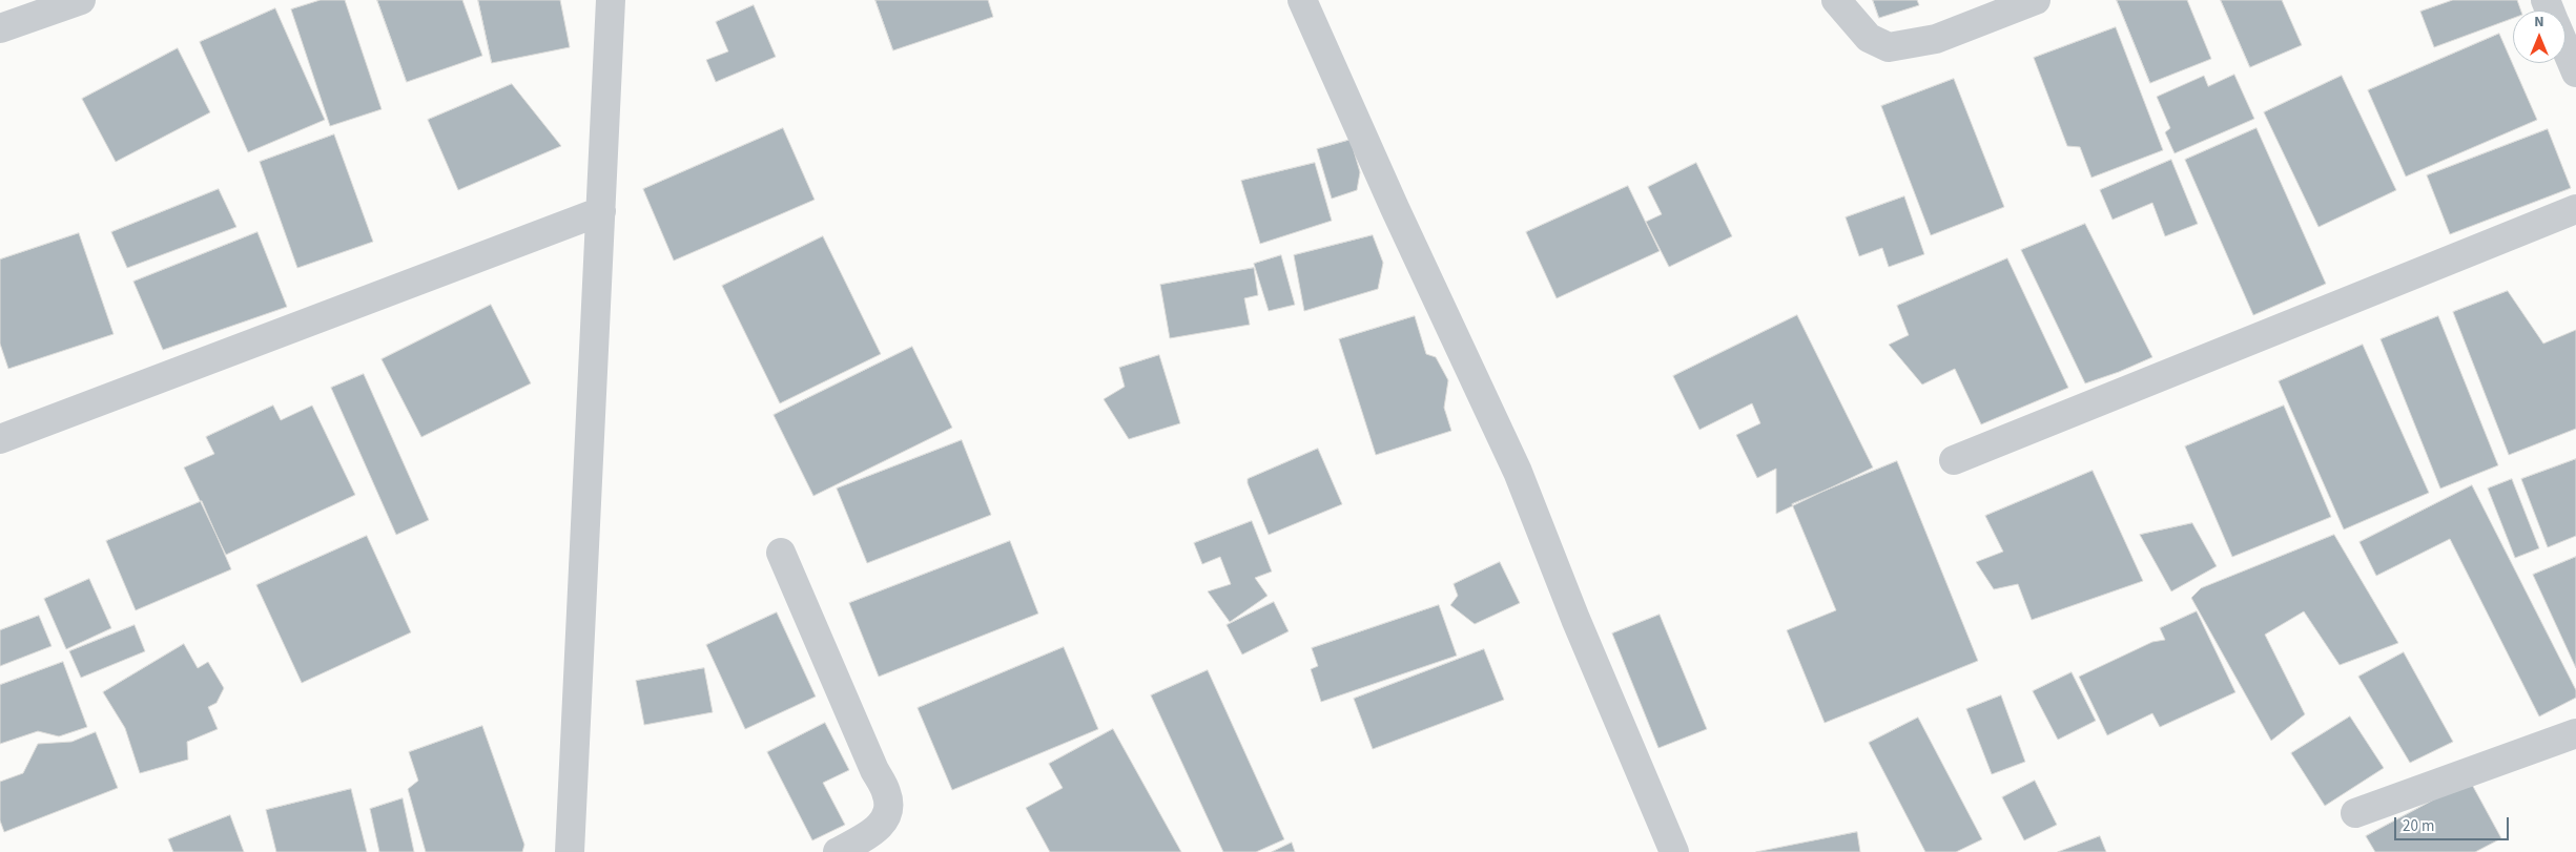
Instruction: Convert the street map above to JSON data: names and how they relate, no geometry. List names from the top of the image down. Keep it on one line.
{"scale_bar":"20 m","north":"top"}
